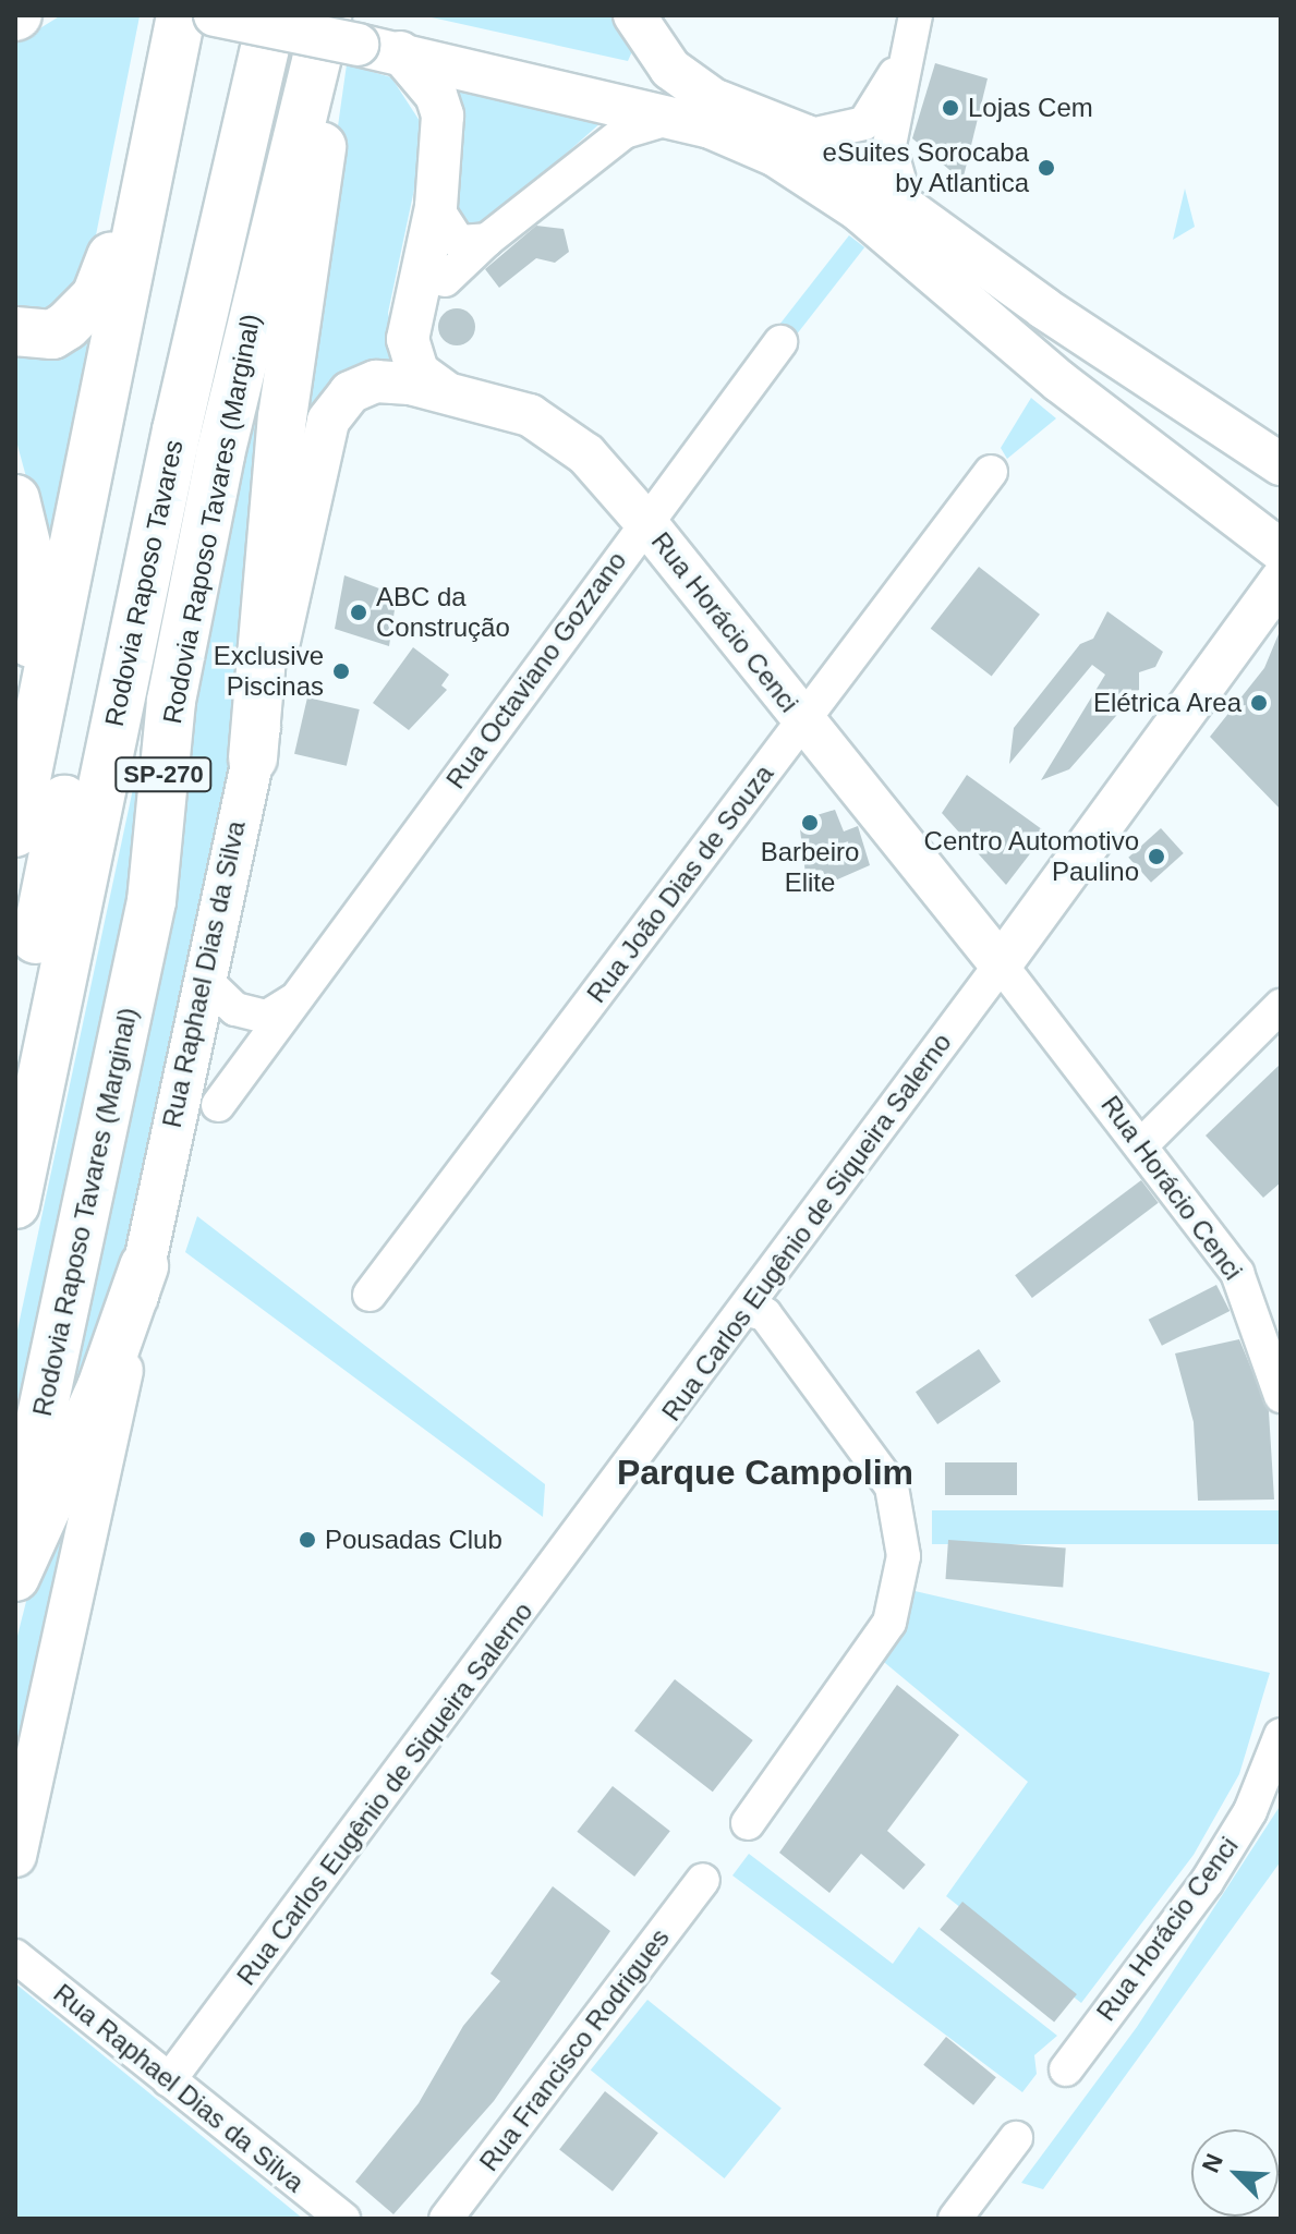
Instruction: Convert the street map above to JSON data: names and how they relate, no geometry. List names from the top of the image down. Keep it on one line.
{"streets":{"highway":["Rodovia Raposo Tavares (Marginal)","Rodovia Raposo Tavares","SP-270"],"main road":["Rua Horácio Cenci","Rua Raphael Dias da Silva","Rua Carlos Eugênio de Siqueira Salerno"],"street":["Rua Octaviano Gozzano","Rua João Dias de Souza","Rua Francisco Rodrigues"]},"crossings":[["Rua Horácio Cenci","Rua Octaviano Gozzano"],["Rua Horácio Cenci","Rua João Dias de Souza"],["Rua Horácio Cenci","Rua Raphael Dias da Silva"],["Rua Horácio Cenci","Rua Carlos Eugênio de Siqueira Salerno"],["Rua Raphael Dias da Silva","Rua Carlos Eugênio de Siqueira Salerno"]],"districts":["Parque Campolim"],"places":["Lojas Cem","eSuites Sorocaba by Atlantica","ABC da Construção","Exclusive Piscinas","Elétrica Area","Barbeiro Elite","Centro Automotivo Paulino","Pousadas Club"],"north":"top left"}
